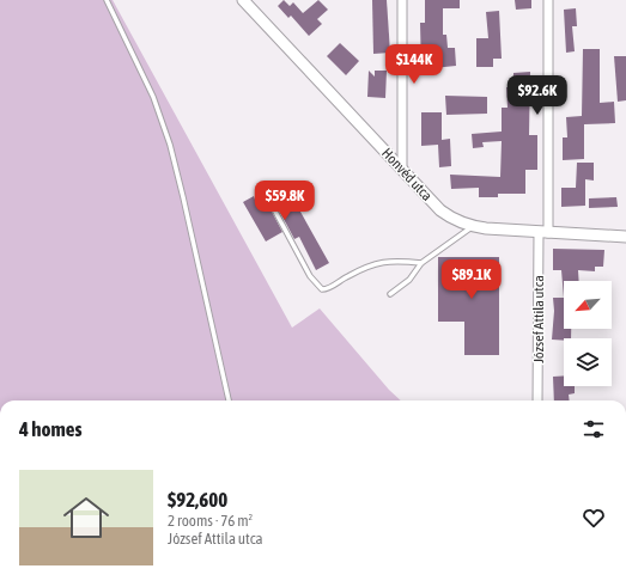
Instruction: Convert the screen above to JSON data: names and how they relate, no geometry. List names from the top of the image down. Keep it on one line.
{"streets":{"street":["Honvéd utca","József Attila utca"]},"crossings":[["Honvéd utca","József Attila utca"]],"north":"bottom left","page":{"price":["$144K","$92.6K","$59.8K","$89.1K"],"heading":"4 homes","list":[{"name":"$92,600","note":"2 rooms · 76 m² · József Attila utca"}]}}
